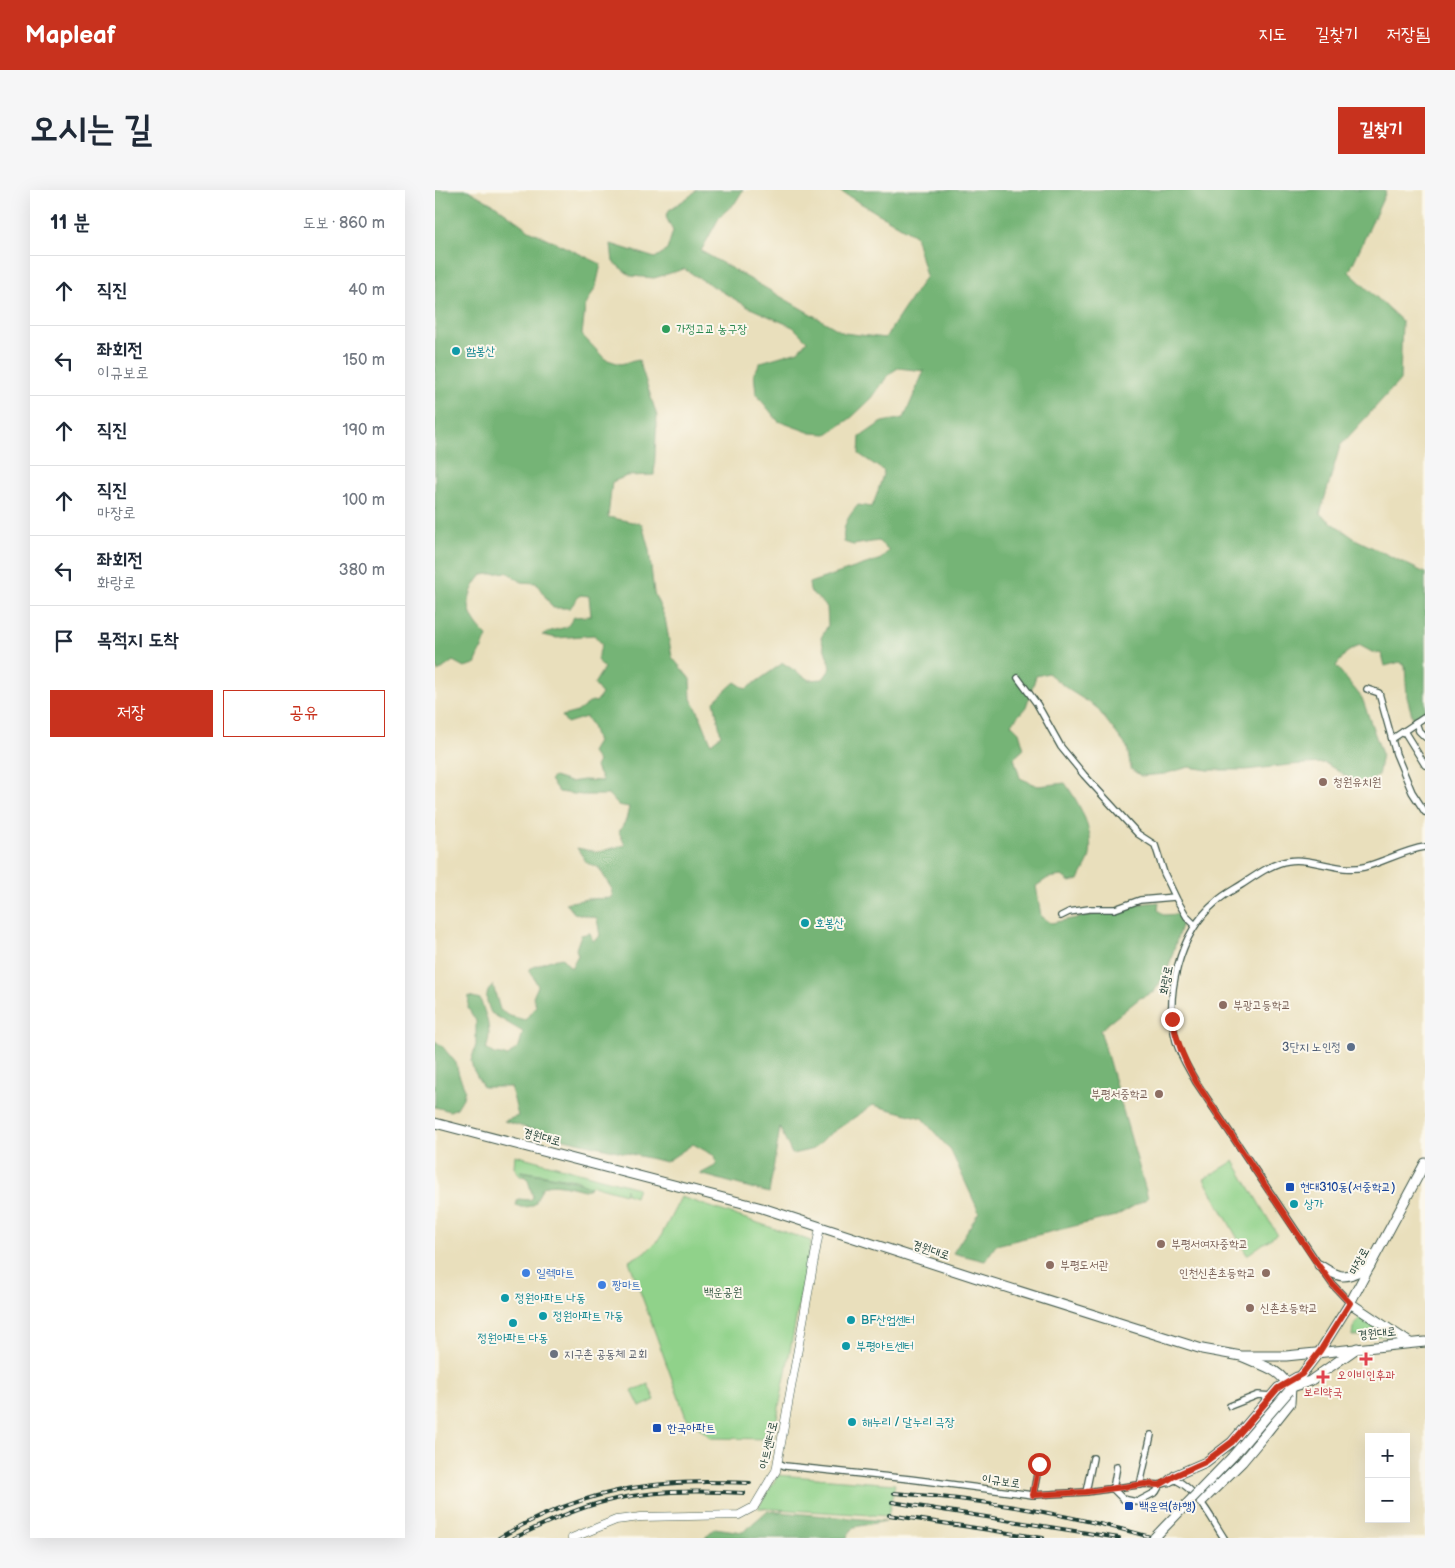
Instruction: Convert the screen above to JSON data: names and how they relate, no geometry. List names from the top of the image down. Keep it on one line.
{"streets":{"main road":["경원대로","마장로"],"street":["화랑로","아트센터로","이규보로"]},"crossings":[["화랑로","마장로"],["경원대로","마장로"],["경원대로","아트센터로"],["아트센터로","이규보로"]],"parks":["백운공원"],"places":{"other":["가정고교 농구장","함봉산","청원유치원","호봉산","부광고등학교","3단지 노인정","부평서중학교","상가","부평서여자중학교","부평도서관","일렉마트","인천신촌초등학교","짱마트","정원아파트 나동","신촌초등학교","정원아파트 가동","BF산업센터","정원아파트 다동","부평아트센터","지구촌 공동체 교회","해누리 / 달누리 극장"],"transit":["현대310동(서중학교)","한국아파트","백운역(하행)"],"health":["오이비인후과","보리약국"]},"page":{"header":"Mapleaf","nav":["지도","길찾기","저장됨"],"buttons":["길찾기",["저장","공유"]],"title":"오시는 길","heading":["11 분","도보 · 860 m"],"list":[["직진","40 m"],["좌회전","이규보로","150 m"],["직진","190 m"],["직진","마장로","100 m"],["좌회전","화랑로","380 m"],"목적지 도착"],"map_buttons":["+","−"]}}
